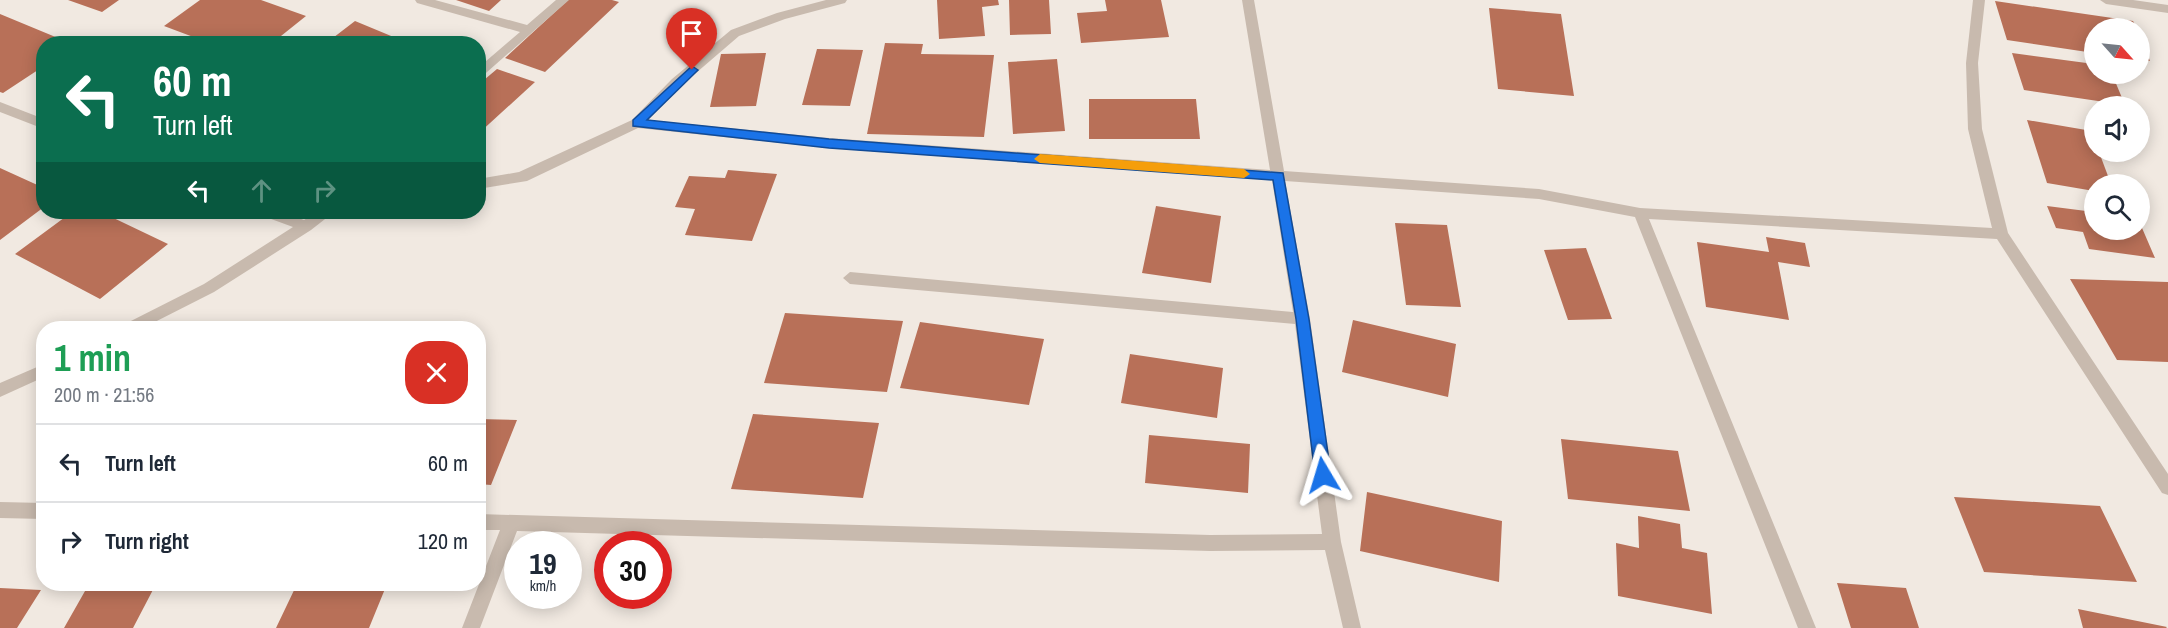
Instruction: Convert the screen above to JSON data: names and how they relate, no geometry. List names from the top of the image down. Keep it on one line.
{"north":"bottom right","page":{"turn":["60 m","Turn left"],"heading":["1 min","200 m · 21:56"],"list":[{"name":"Turn left","value":"60 m"},{"name":"Turn right","value":"120 m"}],"speed":"19 km/h","limit":"30"}}
